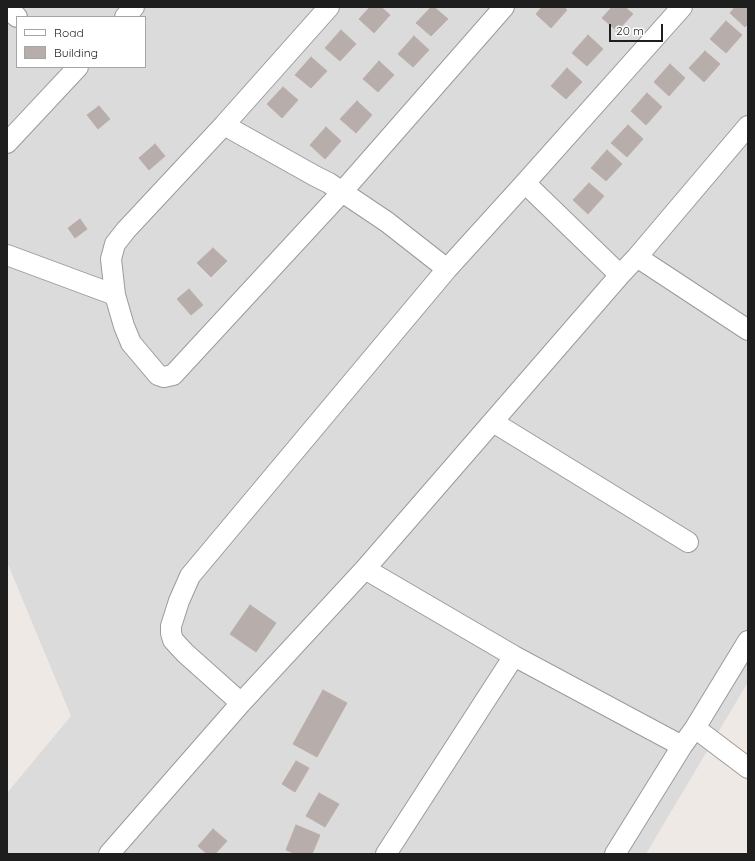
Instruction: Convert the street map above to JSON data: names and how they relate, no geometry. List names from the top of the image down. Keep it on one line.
{"legend":["Road","Building"],"scale_bar":"20 m"}
